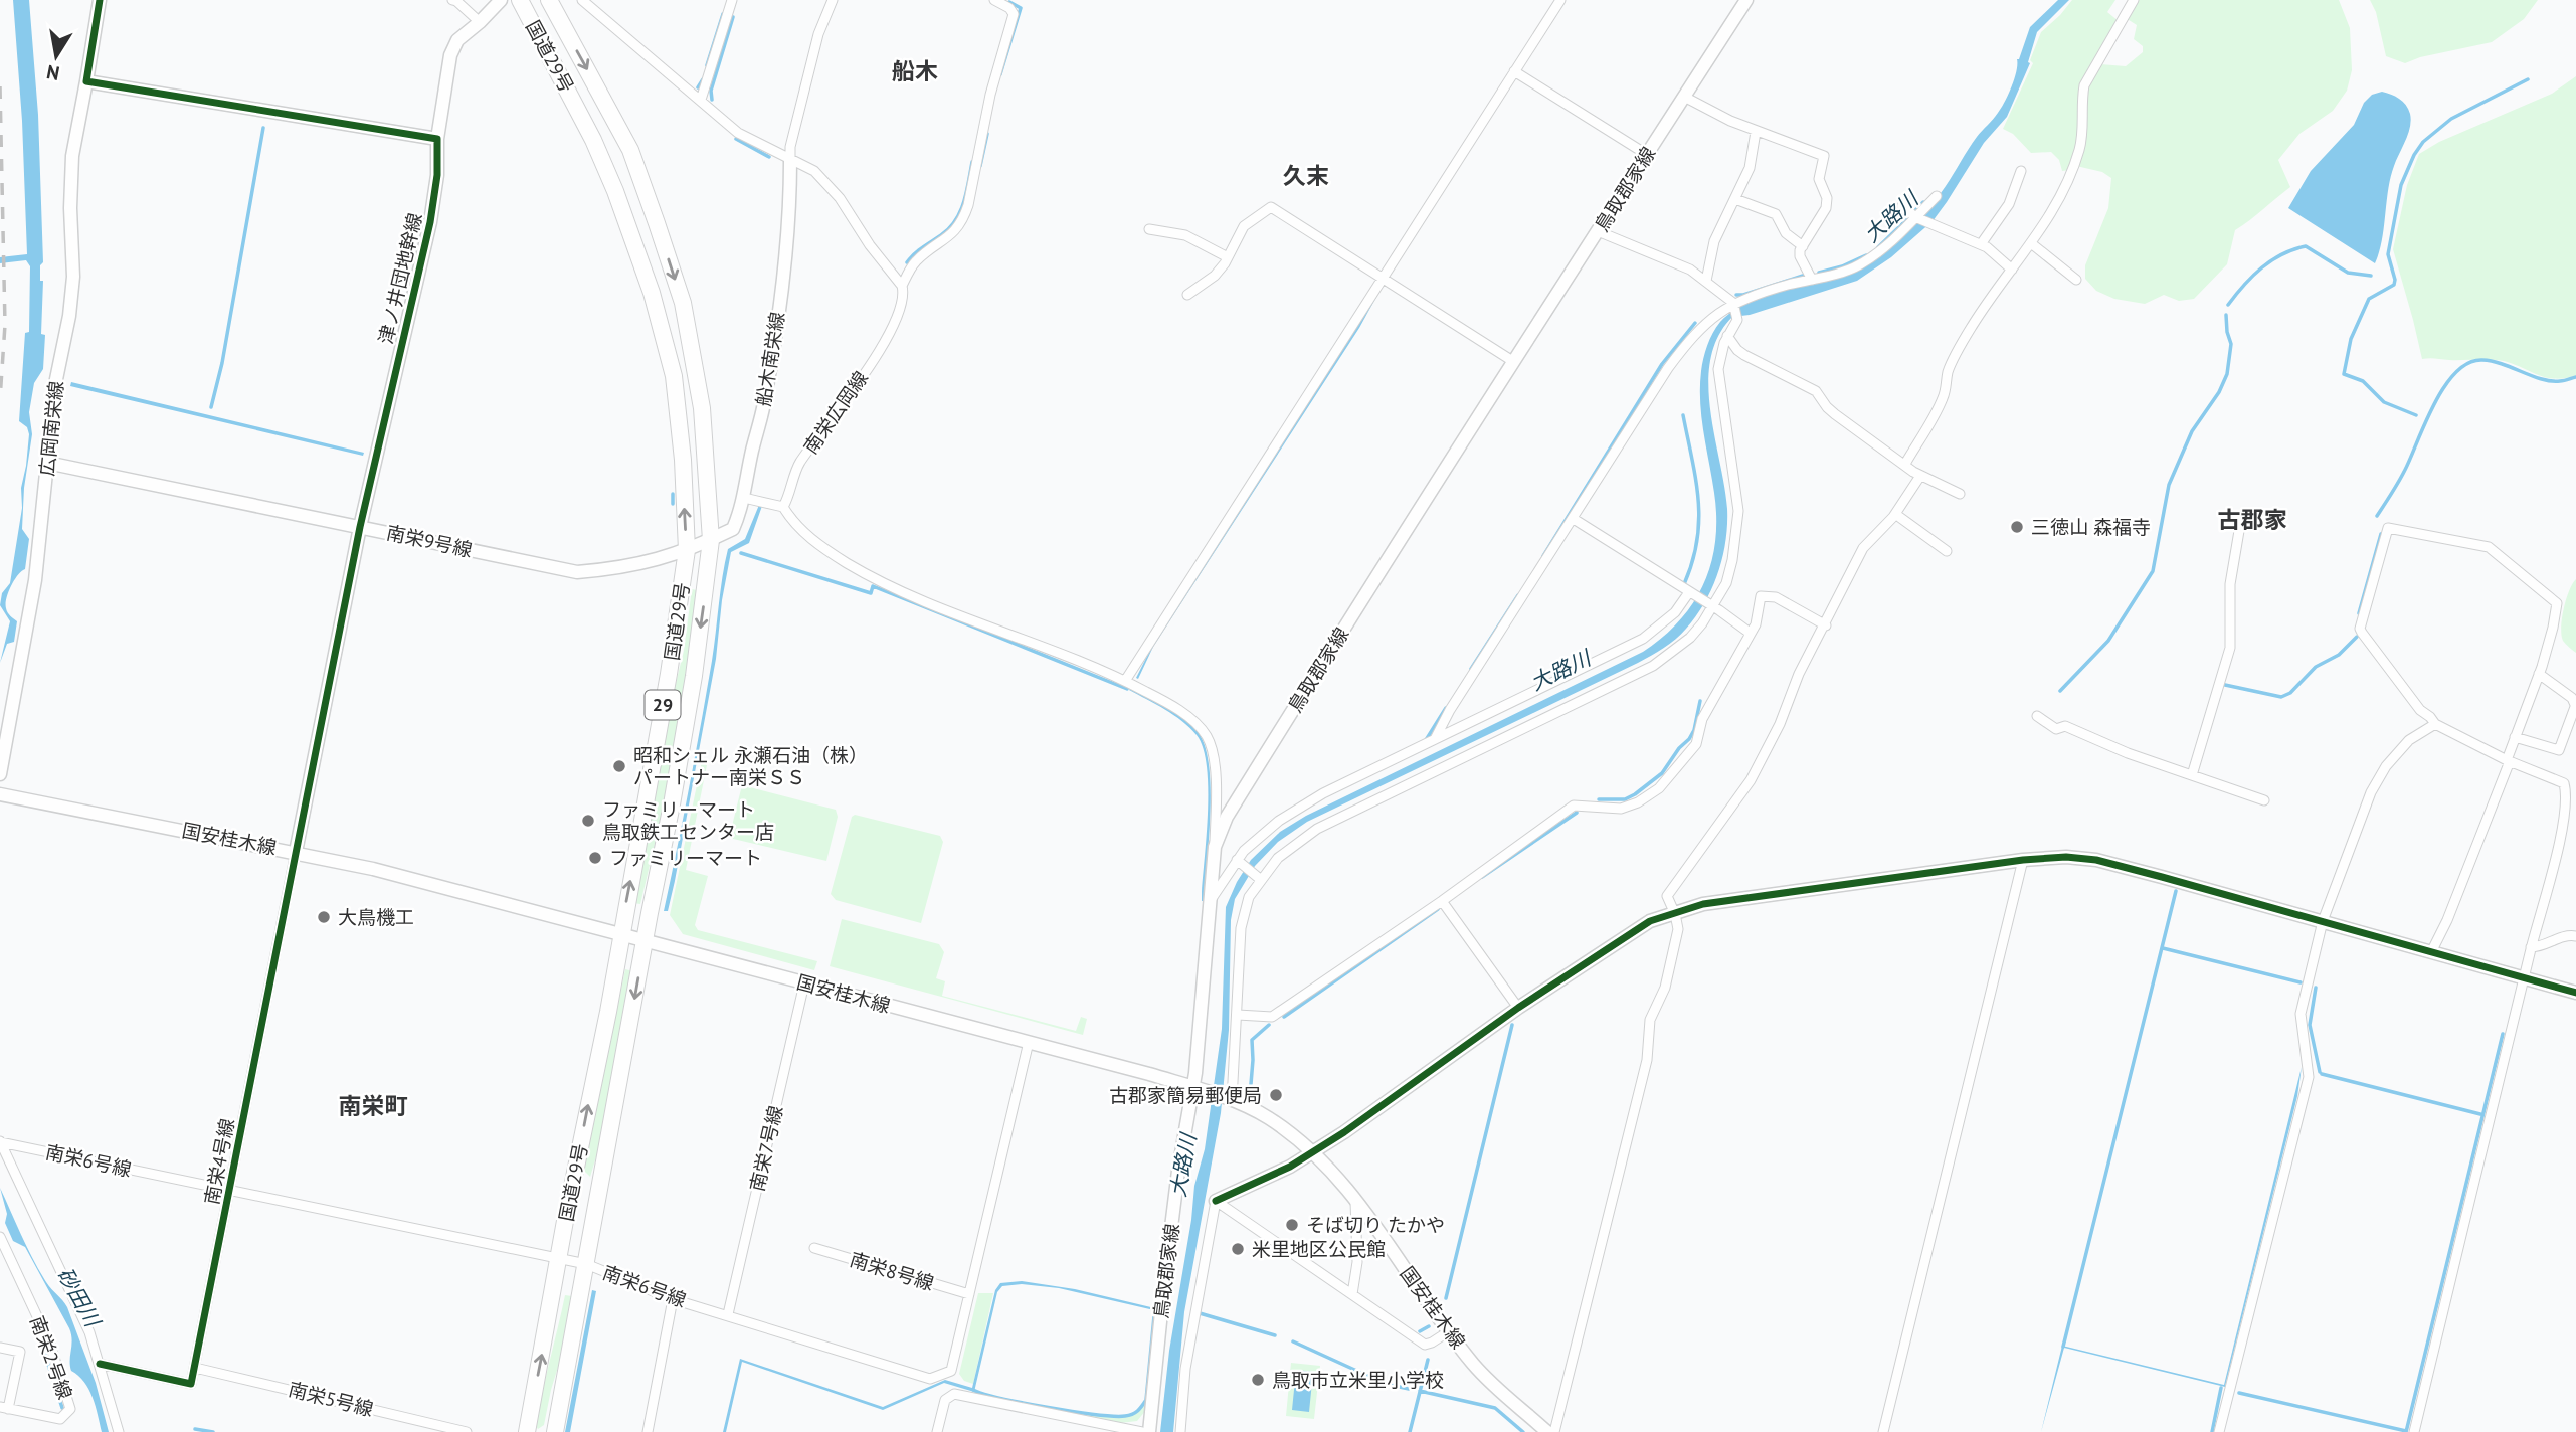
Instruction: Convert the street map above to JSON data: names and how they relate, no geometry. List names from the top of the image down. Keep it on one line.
{"streets":{"highway":["国道29号","29"],"street":["鳥取郡家線","津ノ井団地幹線","船木南栄線","南栄広岡線","広岡南栄線","南栄9号線","国安桂木線","南栄7号線","南栄6号線","南栄4号線","南栄8号線","南栄2号線","南栄5号線"]},"crossings":[["国道29号","船木南栄線"],["国道29号","南栄9号線"],["国道29号","国安桂木線"],["国道29号","南栄6号線"],["鳥取郡家線","国安桂木線"],["津ノ井団地幹線","南栄9号線"],["津ノ井団地幹線","国安桂木線"],["津ノ井団地幹線","南栄4号線"],["船木南栄線","南栄9号線"],["広岡南栄線","南栄9号線"],["国安桂木線","南栄7号線"],["国安桂木線","南栄6号線"],["国安桂木線","南栄4号線"],["南栄7号線","南栄6号線"],["南栄6号線","南栄4号線"],["南栄6号線","南栄8号線"],["南栄4号線","南栄5号線"]],"districts":["船木","久末","古郡家","南栄町"],"water":["大路川","砂田川"],"places":["三徳山 森福寺","昭和シェル 永瀬石油（株） パートナー南栄ＳＳ","ファミリーマート 鳥取鉄工センター店","ファミリーマート","大鳥機工","古郡家簡易郵便局","そば切り たかや","米里地区公民館","鳥取市立米里小学校"],"north":"bottom"}
